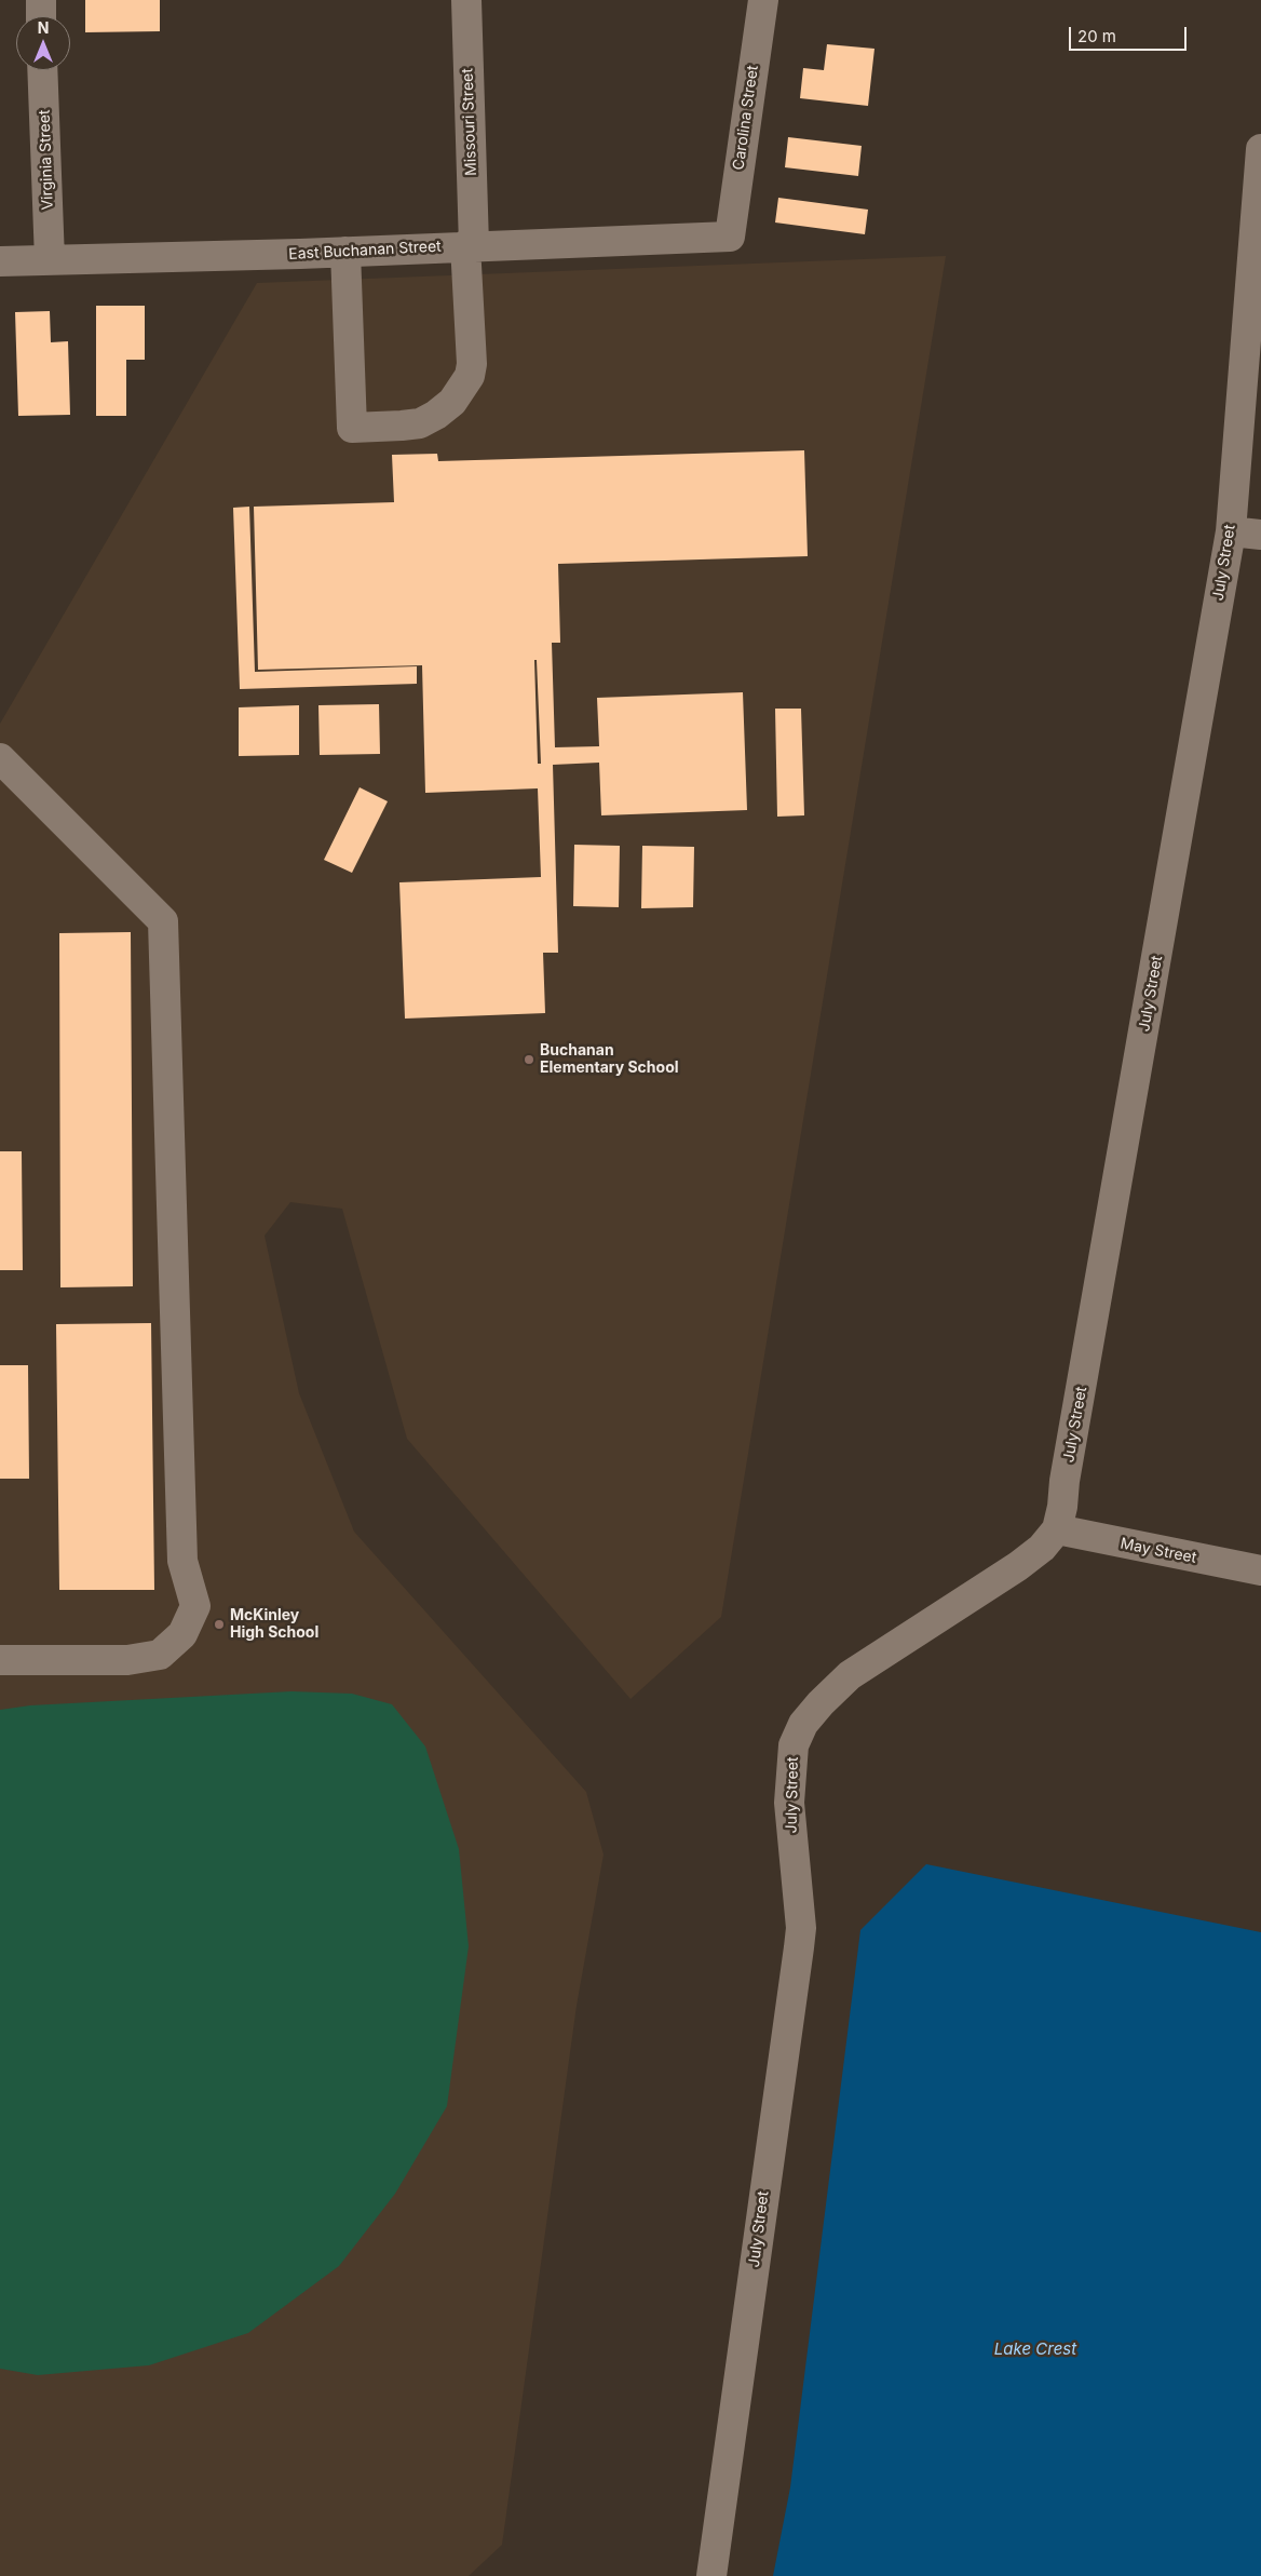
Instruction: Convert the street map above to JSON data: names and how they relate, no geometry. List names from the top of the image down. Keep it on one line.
{"streets":{"street":["Carolina Street","Missouri Street","Virginia Street","East Buchanan Street","July Street","May Street"]},"crossings":[["Carolina Street","East Buchanan Street"],["Missouri Street","East Buchanan Street"],["Virginia Street","East Buchanan Street"],["July Street","May Street"]],"water":["Lake Crest"],"places":["Buchanan Elementary School","McKinley High School"],"scale_bar":"20 m","north":"top"}
